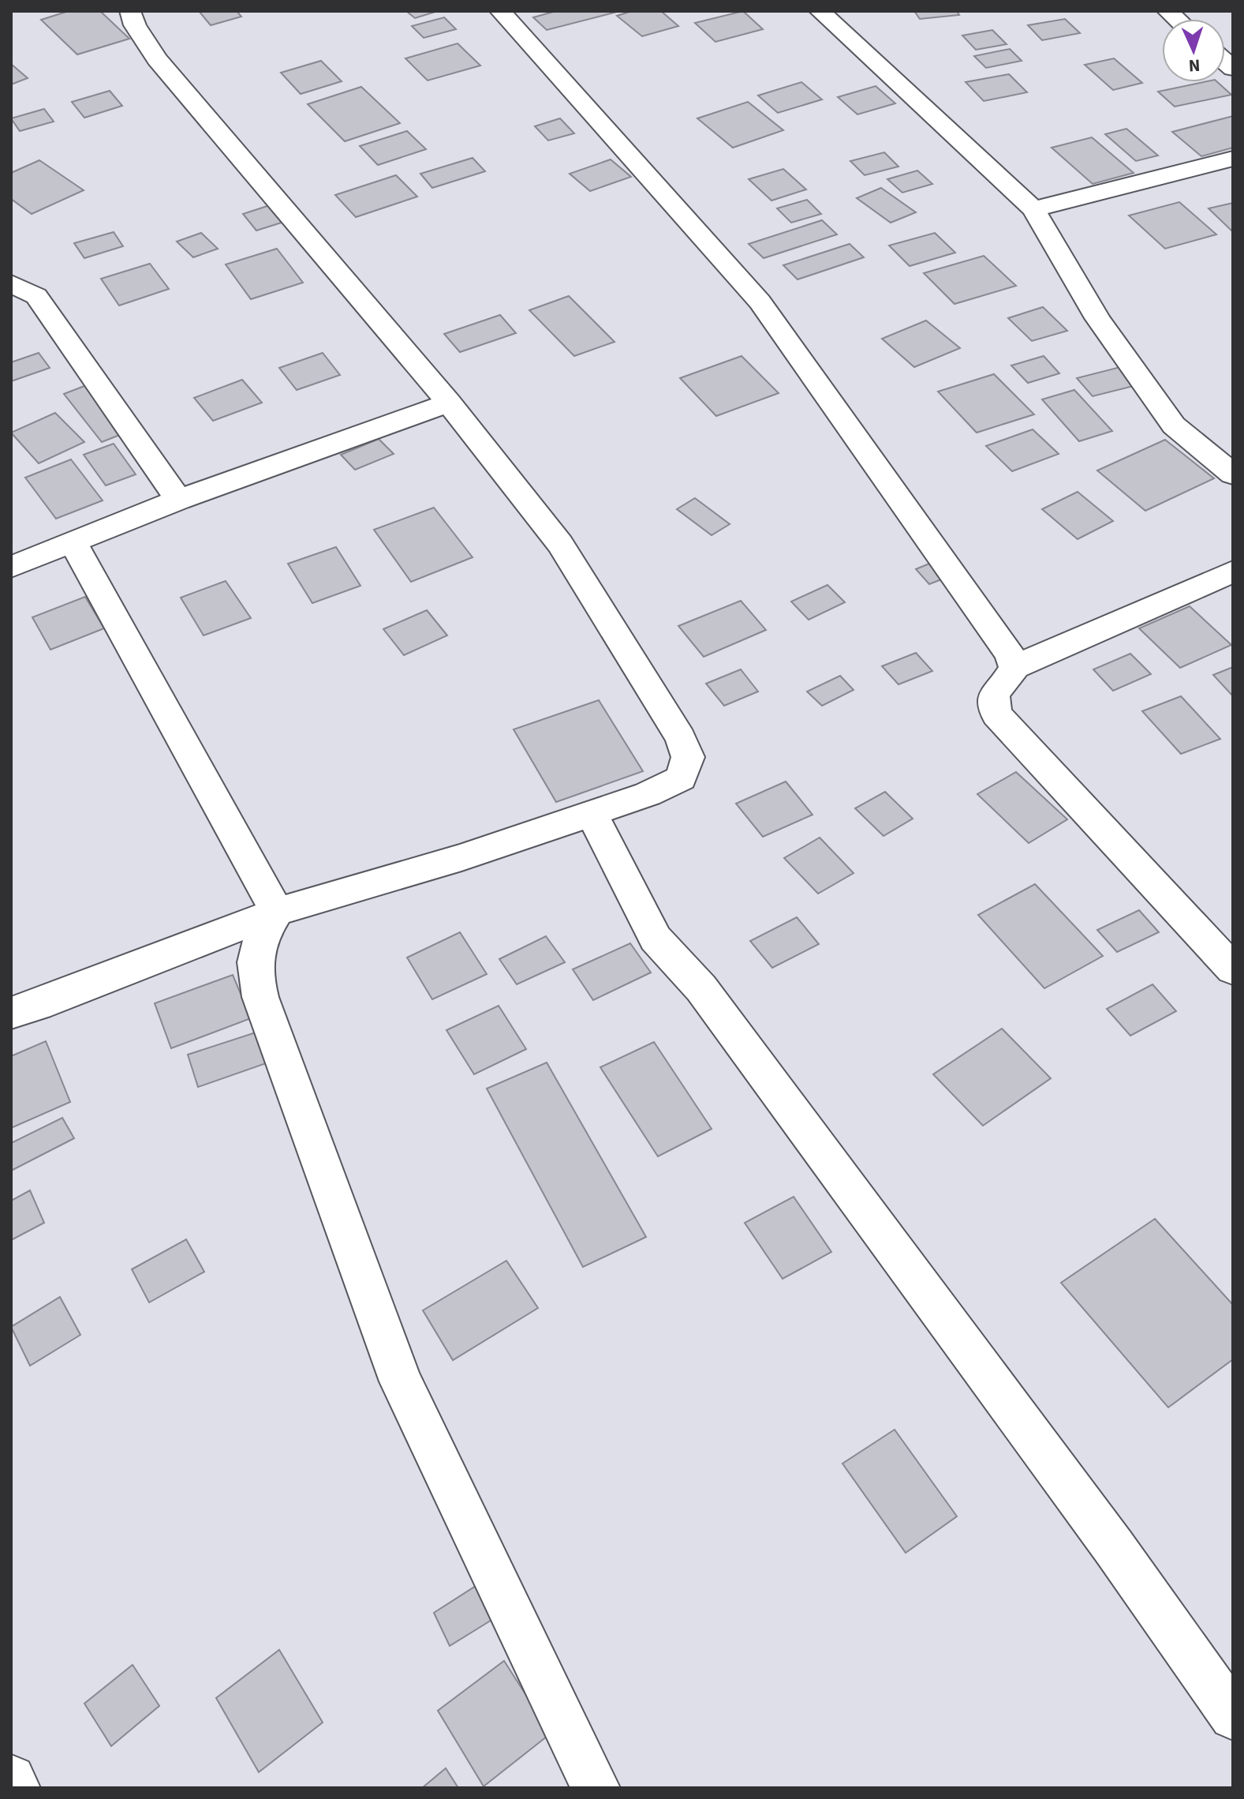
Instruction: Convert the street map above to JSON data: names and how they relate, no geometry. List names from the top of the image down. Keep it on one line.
{"north":"bottom"}
